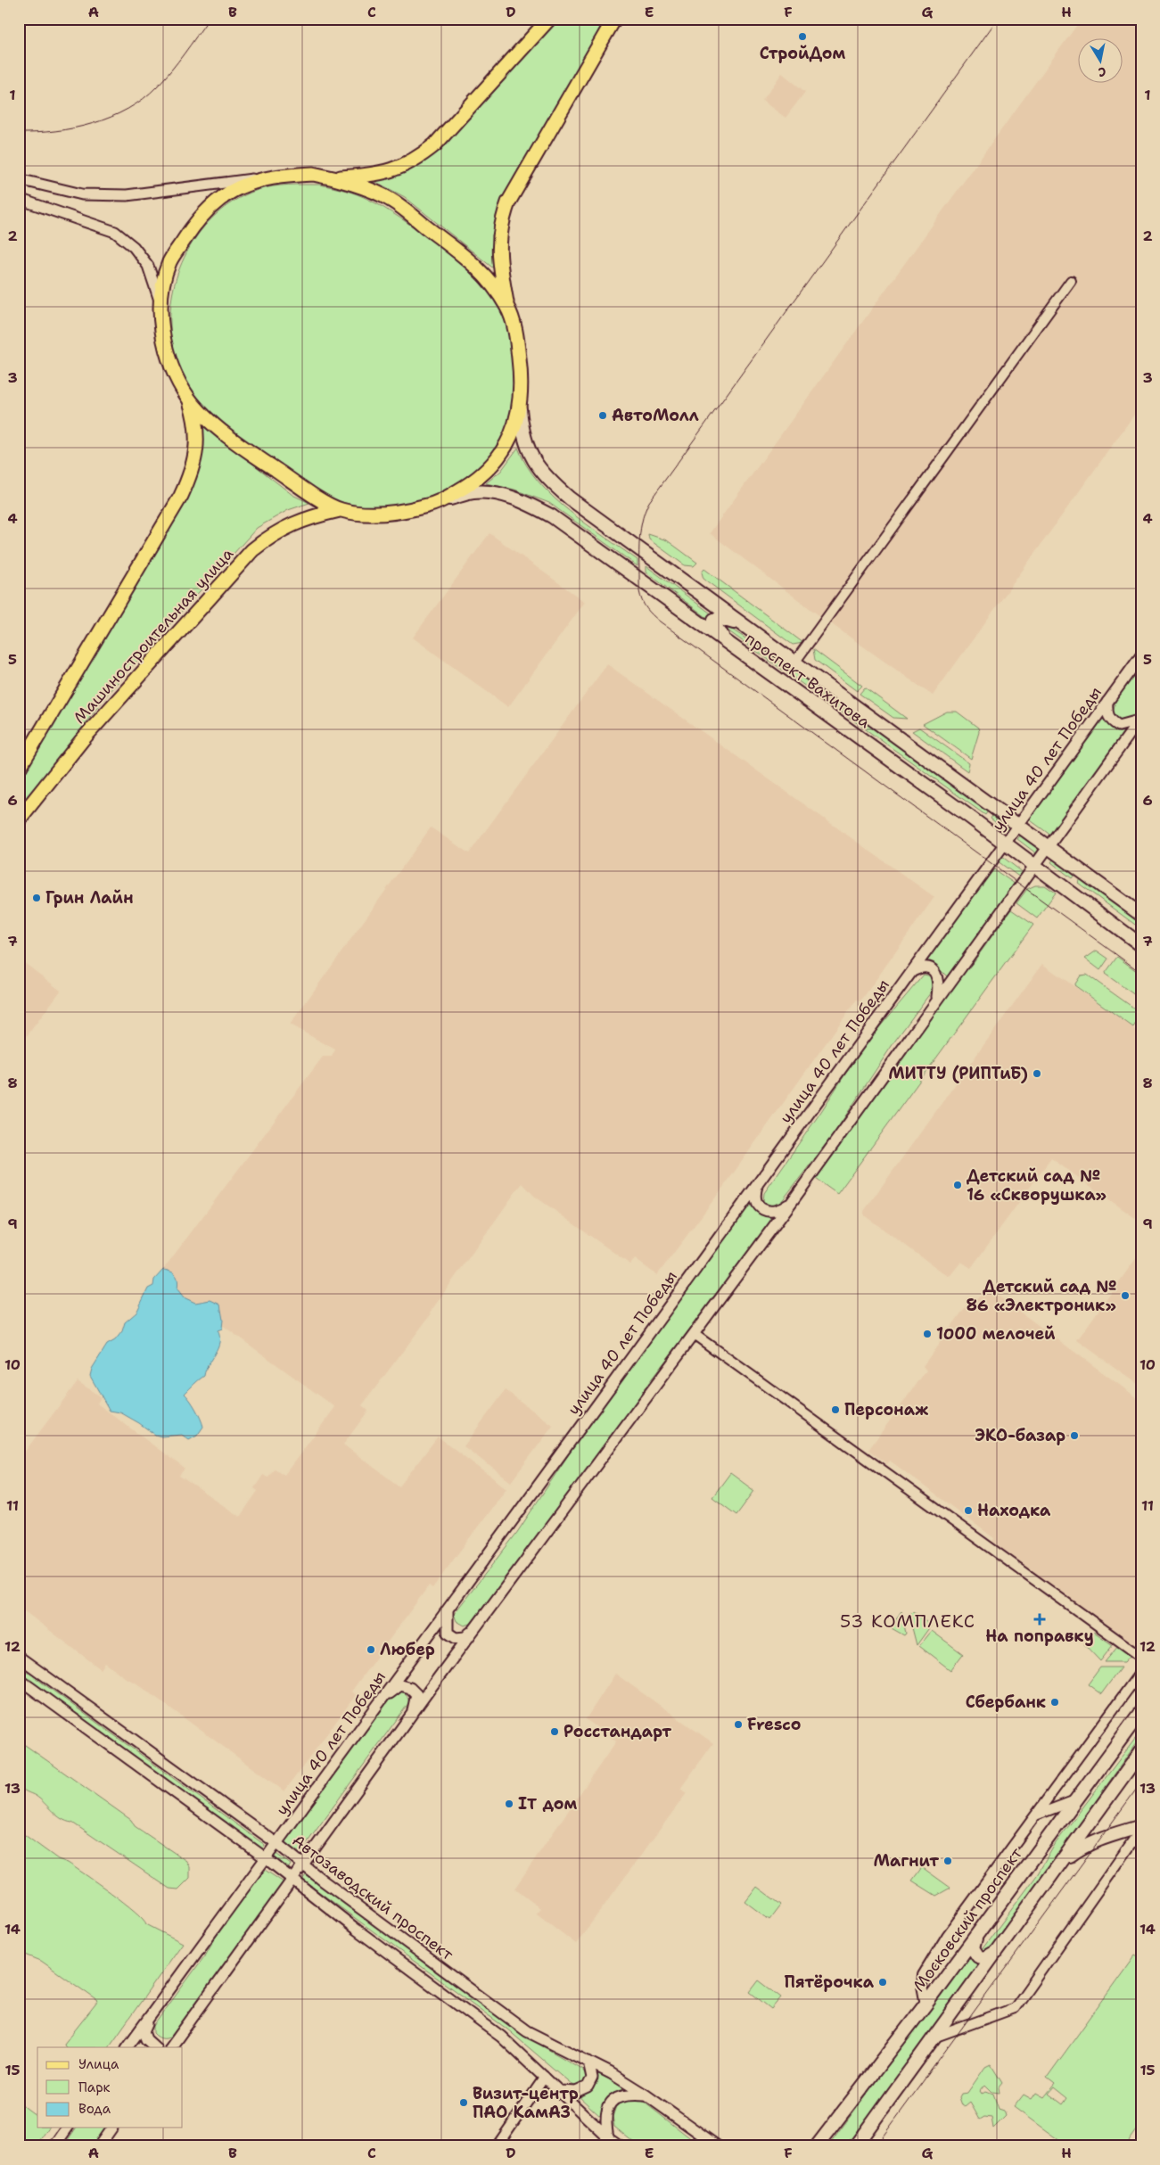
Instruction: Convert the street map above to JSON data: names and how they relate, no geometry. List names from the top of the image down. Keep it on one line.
{"streets":{"main road":["Машиностроительная улица","проспект Вахитова","Московский проспект"],"street":["улица 40 лет Победы","Автозаводский проспект"]},"crossings":[["проспект Вахитова","улица 40 лет Победы"],["улица 40 лет Победы","Автозаводский проспект"]],"districts":["53 КОМПЛЕКС"],"places":{"other":["СтройДом","АвтоМолл","Грин Лайн","МИТТУ (РИПТиБ)","Детский сад № 16 «Скворушка»","Детский сад № 86 «Электроник»","1000 мелочей","Персонаж","ЭКО-базар","Находка","Любер","Сбербанк","Fresco","Росстандарт","IT дом","Магнит","Пятёрочка","Визит-центр ПАО КамАЗ"],"health":["На поправку"]},"legend":["Улица","Парк","Вода"],"north":"bottom","grid":{"columns":["A","B","C","D","E","F","G","H"],"rows":["1","2","3","4","5","6","7","8","9","10","11","12","13","14","15"]}}
